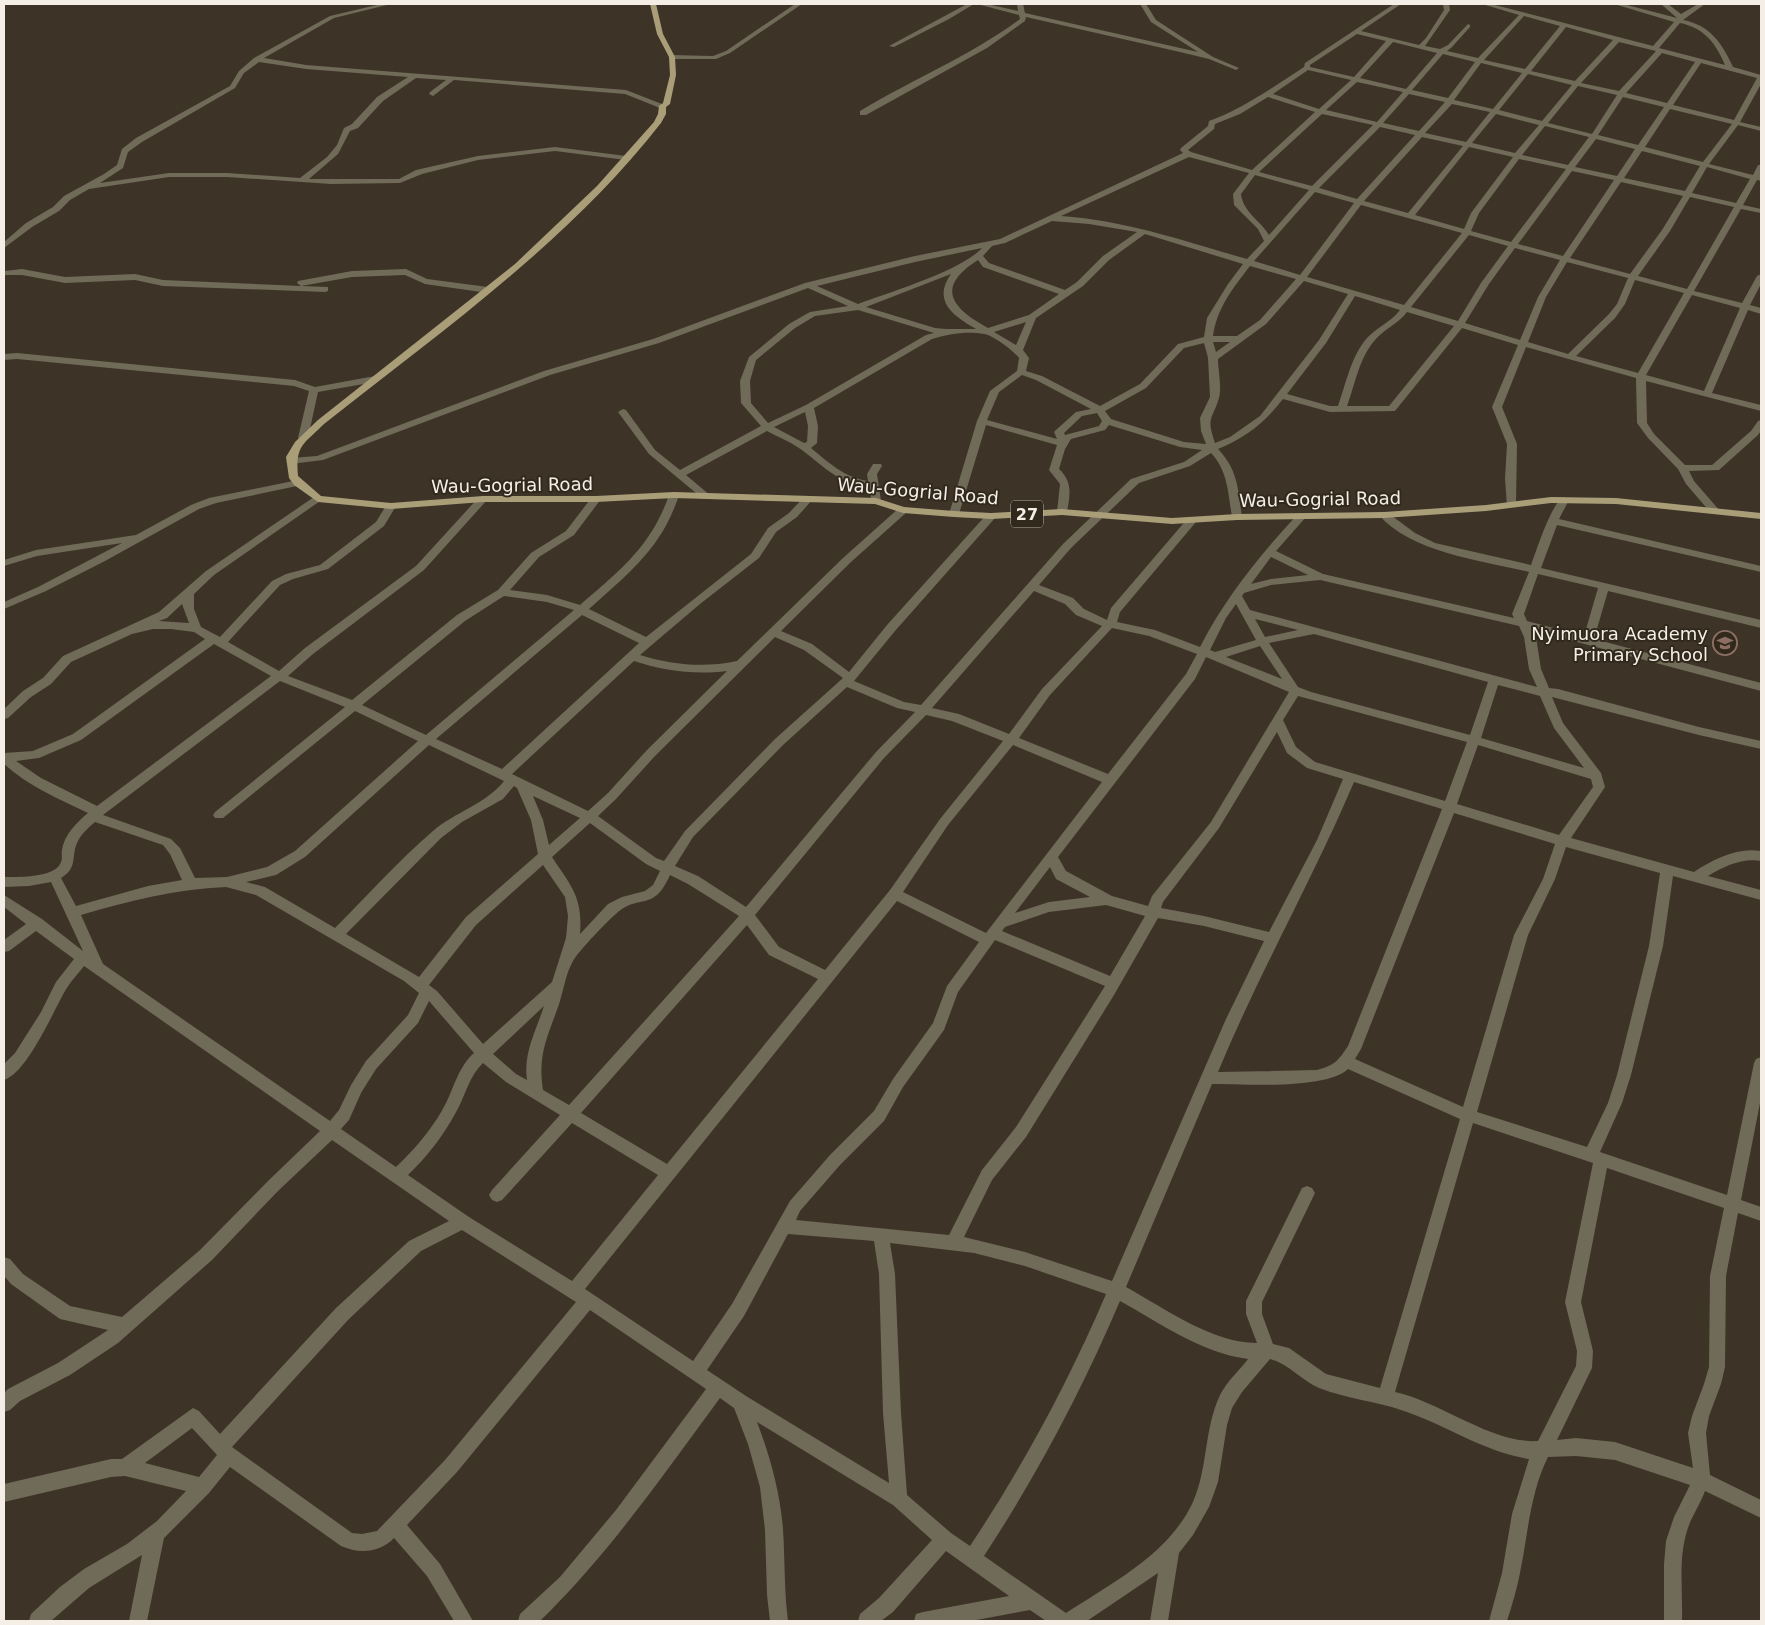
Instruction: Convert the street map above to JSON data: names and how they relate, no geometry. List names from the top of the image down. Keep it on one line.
{"streets":{"main road":["Wau-Gogrial Road","27"]},"places":{"school or university":["Nyimuora Academy Primary School"]}}
